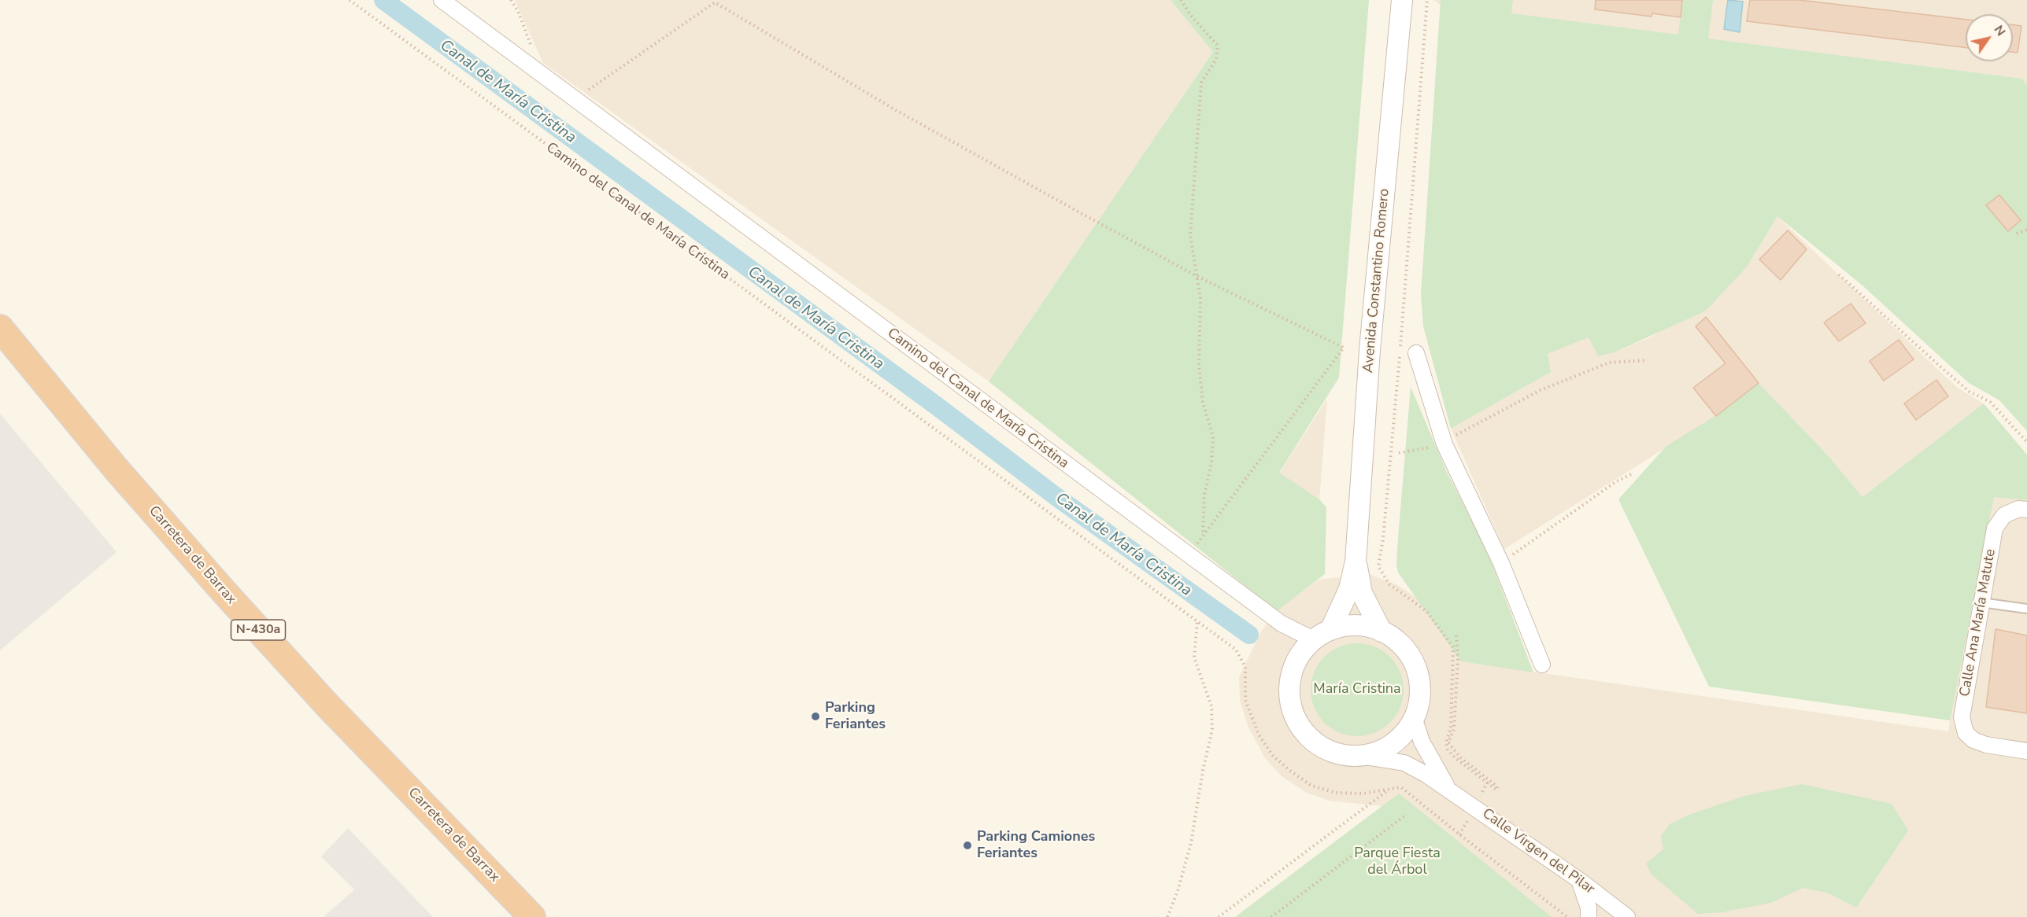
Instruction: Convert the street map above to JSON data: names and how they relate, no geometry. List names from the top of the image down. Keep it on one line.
{"streets":{"highway":["Carretera de Barrax","N-430a"],"street":["Camino del Canal de María Cristina","Avenida Constantino Romero","Calle Ana María Matute","Calle Virgen del Pilar"]},"crossings":[["Camino del Canal de María Cristina","Avenida Constantino Romero"],["Camino del Canal de María Cristina","Calle Virgen del Pilar"],["Avenida Constantino Romero","Calle Virgen del Pilar"]],"water":["Canal de María Cristina"],"parks":["María Cristina","Parque Fiesta del Árbol"],"places":["Parking Feriantes","Parking Camiones Feriantes"],"north":"top right"}
